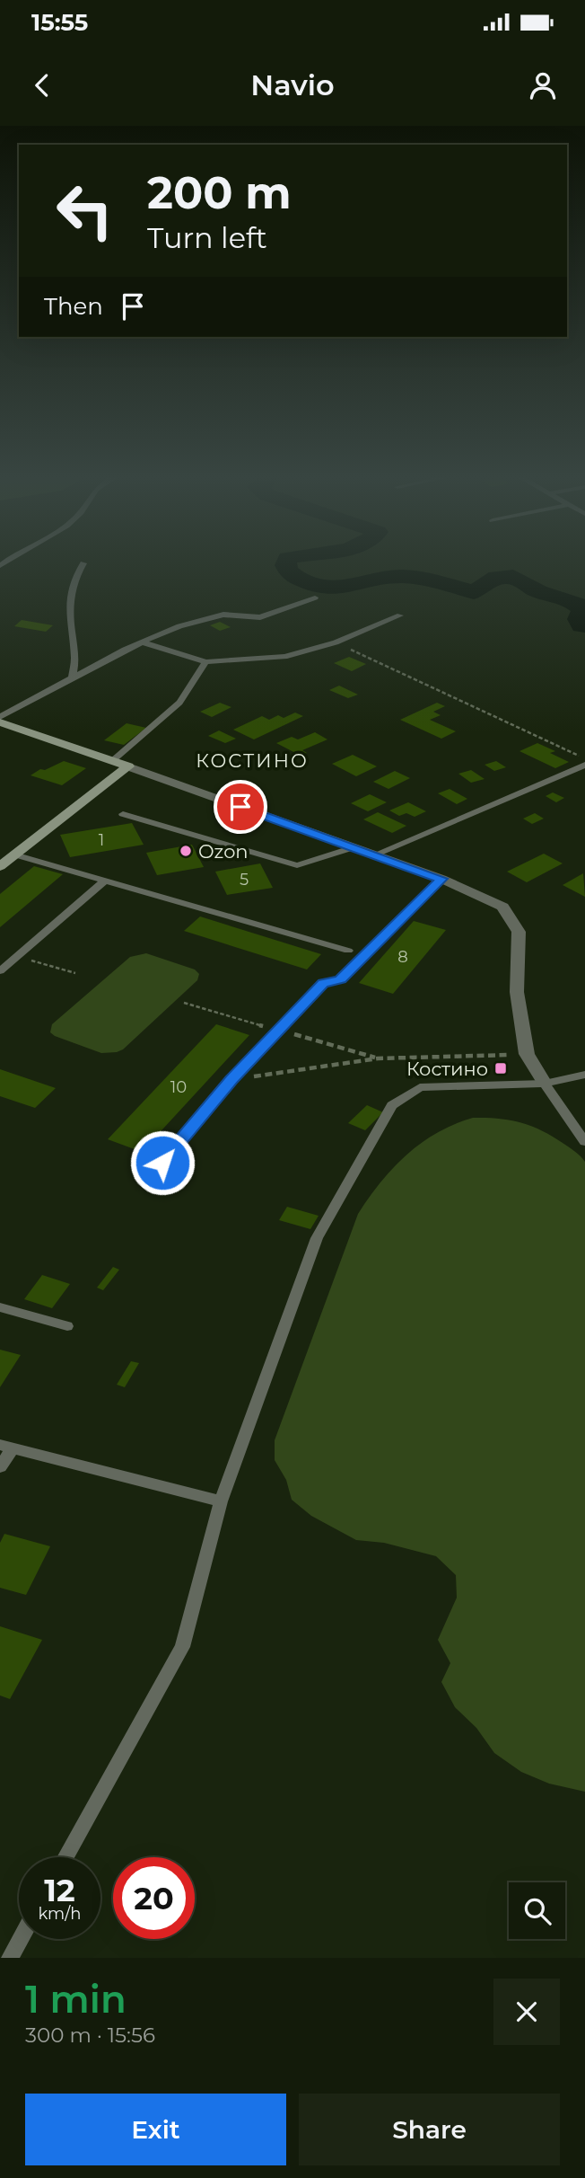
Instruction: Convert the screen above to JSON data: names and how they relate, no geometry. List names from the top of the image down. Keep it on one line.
{"districts":["КОСТИНО"],"places":{"other":["Ozon"],"transit":["Костино"]},"house_numbers":["1","5","8","10"],"page":{"status":"15:55","header":"Navio","turn":["200 m","Turn left"],"then":"Then","speed":"12 km/h","limit":"20","heading":["1 min","300 m · 15:56"],"buttons":["Exit","Share"]}}
